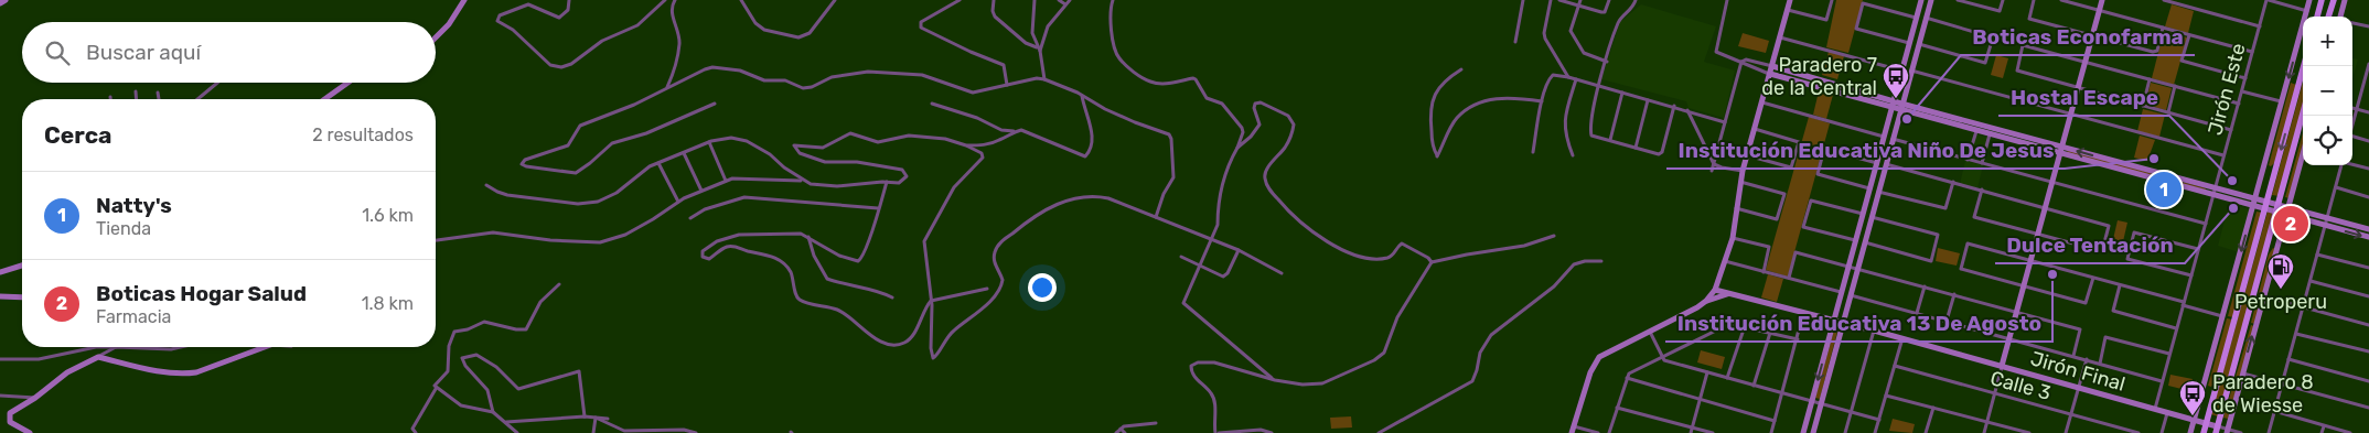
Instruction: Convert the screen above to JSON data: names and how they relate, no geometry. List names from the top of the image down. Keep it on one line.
{"streets":{"main road":["Jirón Final"],"street":["Jirón Este","Calle 3"]},"crossings":[["Jirón Este","Jirón Final"]],"places":{"bus stop":["Paradero 7 de la Central","Paradero 8 de Wiesse"],"other":["Boticas Econofarma","Institución Educativa Niño De Jesus","Hostal Escape","Dulce Tentación","Institución Educativa 13 De Agosto"],"fuel station":["Petroperu"]},"page":{"map_buttons":["+","−"],"search":"Buscar aquí","heading":["Cerca","2 resultados"],"pins":["1","2"],"list":[{"mark":"1","name":"Natty's","note":"Tienda","value":"1.6 km"},{"mark":"2","name":"Boticas Hogar Salud","note":"Farmacia","value":"1.8 km"}]}}
